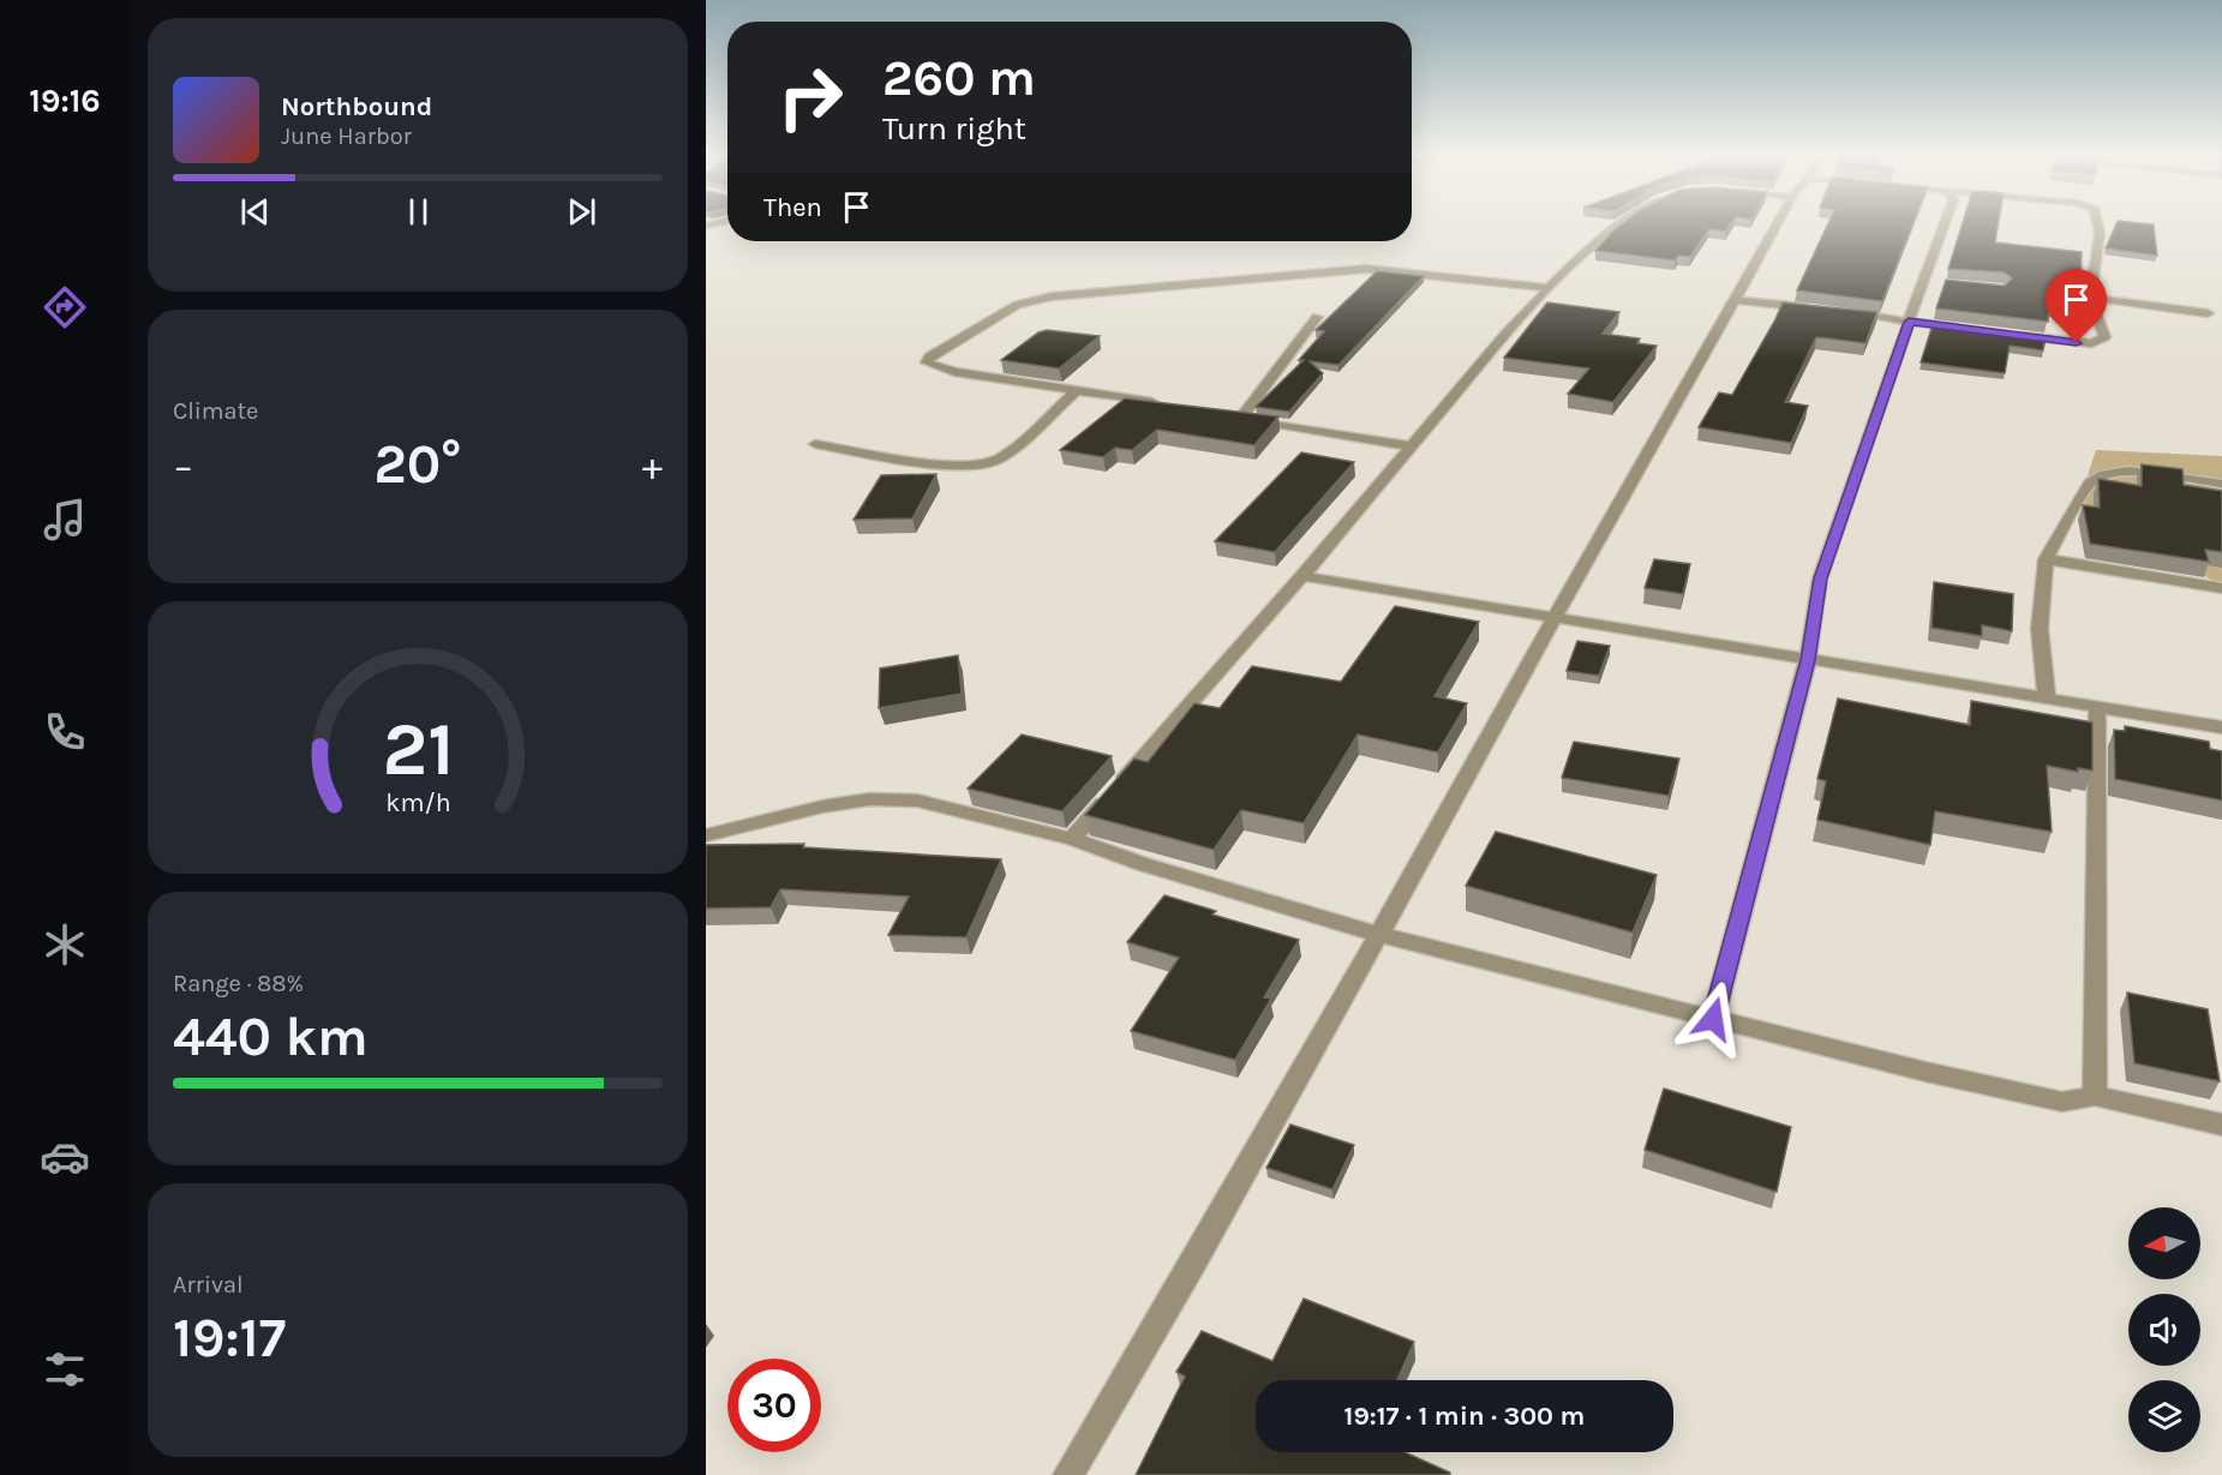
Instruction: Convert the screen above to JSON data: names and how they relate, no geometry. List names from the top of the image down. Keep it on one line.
{"north":"left","page":{"tabs":"19:16","turn":["260 m","Turn right"],"song":["Northbound","June Harbor"],"then":"Then","tile":["Climate",["Range · 88%","440 km"],["Arrival","19:17"]],"heat":["−","20°","+"],"limit":"30","trip":"19:17 · 1 min · 300 m","gauge":["21","km/h"]}}
